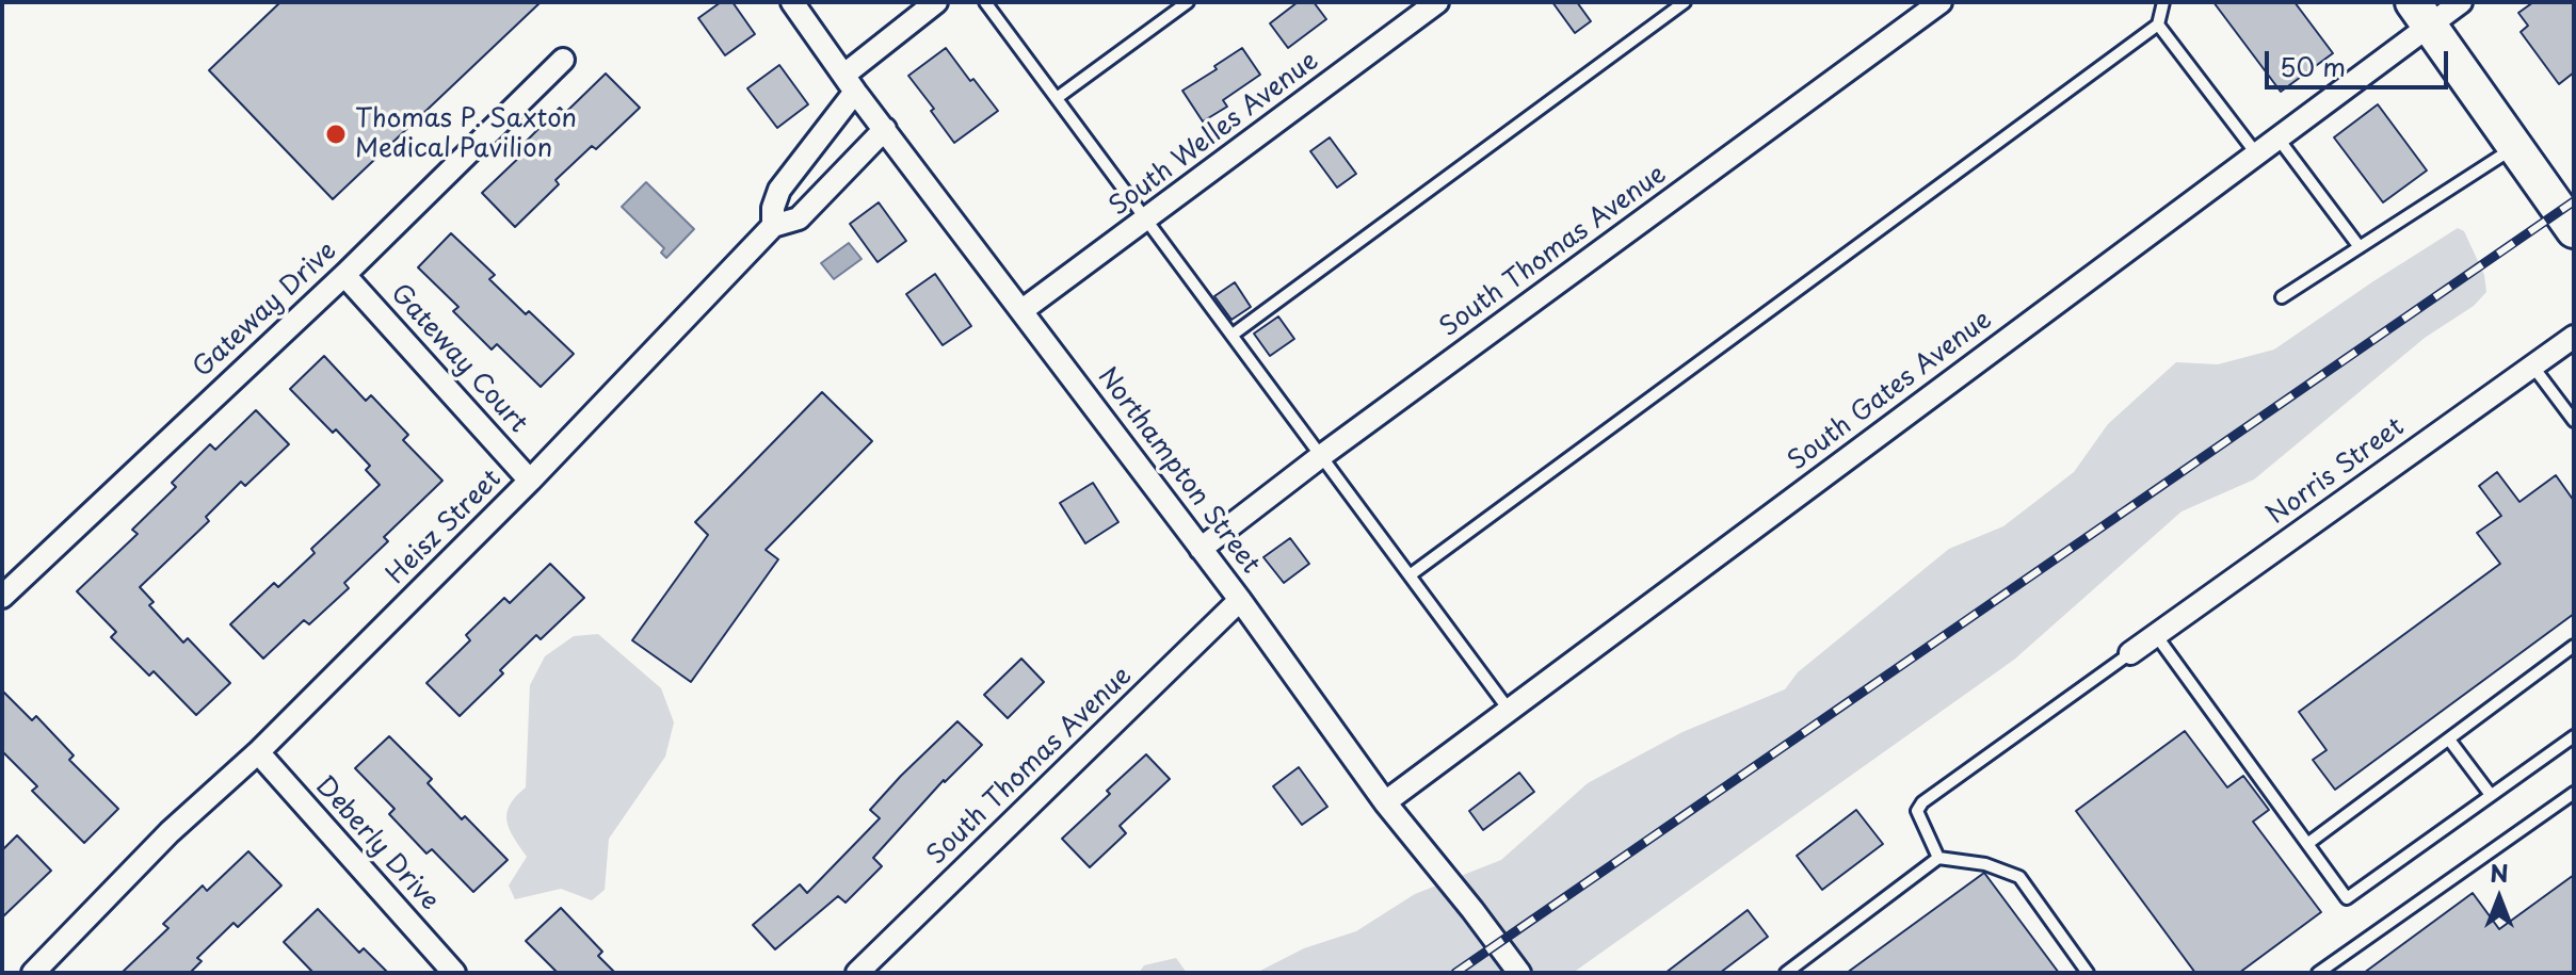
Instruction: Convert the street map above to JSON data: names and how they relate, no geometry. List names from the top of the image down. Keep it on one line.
{"streets":{"street":["South Welles Avenue","South Thomas Avenue","Gateway Drive","Gateway Court","South Gates Avenue","Northampton Street","Norris Street","Heisz Street","Deberly Drive"]},"crossings":[["South Welles Avenue","Northampton Street"],["South Thomas Avenue","Northampton Street"],["Gateway Drive","Gateway Court"],["Gateway Court","Heisz Street"],["South Gates Avenue","Northampton Street"],["Heisz Street","Deberly Drive"]],"places":["Thomas P. Saxton Medical Pavilion"],"scale_bar":"50 m","north":"top"}
